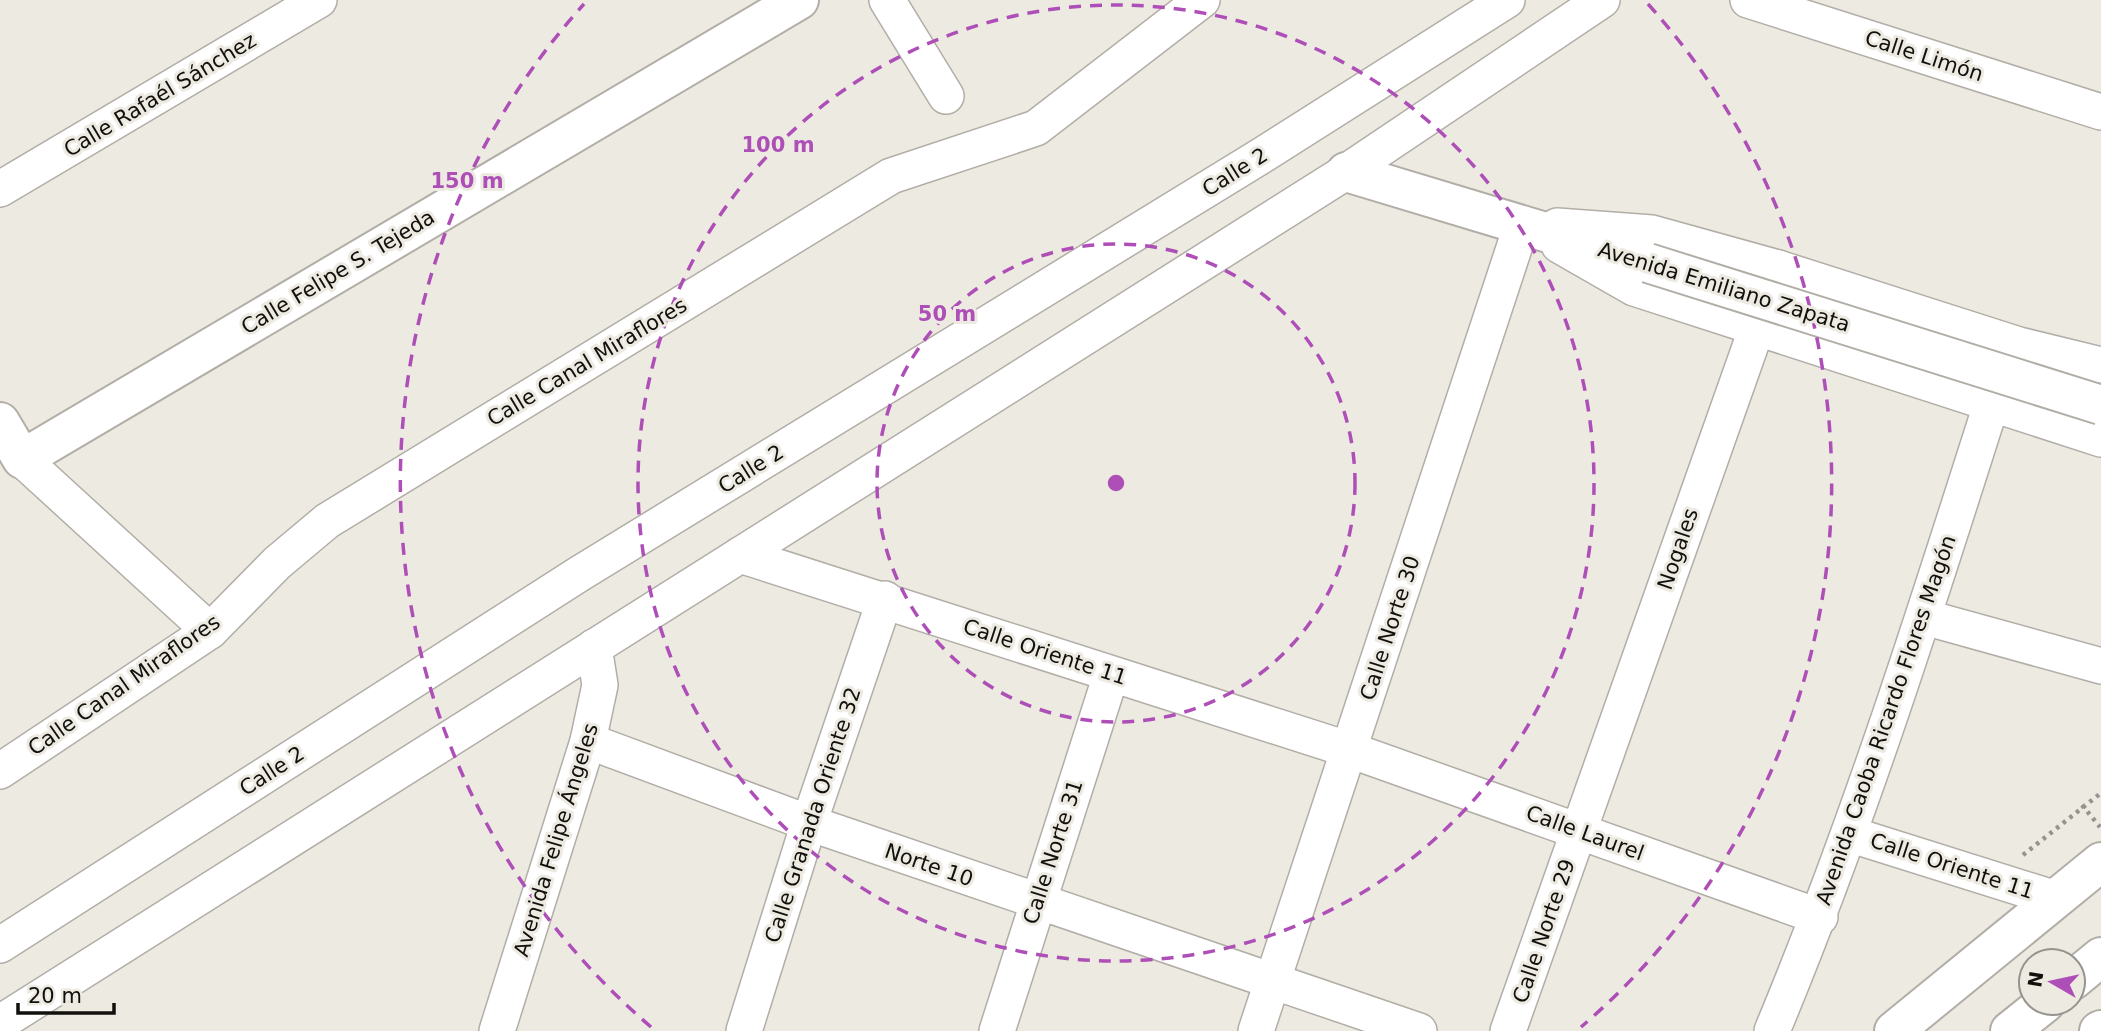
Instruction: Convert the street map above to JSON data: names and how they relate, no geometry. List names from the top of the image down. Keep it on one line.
{"streets":{"main road":["Calle Felipe S. Tejeda","Avenida Emiliano Zapata"],"street":["Calle Limón","Calle Rafaél Sánchez","Calle 2","Calle Canal Miraflores","Nogales","Calle Norte 30","Calle Oriente 11","Avenida Caoba Ricardo Flores Magón","Calle Granada Oriente 32","Calle Laurel","Avenida Felipe Ángeles","Calle Norte 31","Norte 10","Calle Norte 29"]},"crossings":[["Avenida Emiliano Zapata","Calle Norte 30"],["Nogales","Calle Laurel"],["Nogales","Calle Norte 29"],["Calle Norte 30","Calle Oriente 11"],["Calle Norte 30","Calle Laurel"],["Calle Norte 30","Norte 10"],["Calle Oriente 11","Avenida Caoba Ricardo Flores Magón"],["Calle Oriente 11","Calle Granada Oriente 32"],["Calle Oriente 11","Calle Laurel"],["Calle Oriente 11","Calle Norte 31"],["Avenida Caoba Ricardo Flores Magón","Calle Laurel"],["Calle Granada Oriente 32","Norte 10"],["Calle Laurel","Calle Norte 29"],["Avenida Felipe Ángeles","Norte 10"],["Calle Norte 31","Norte 10"]],"scale_bar":"20 m","north":"left","rings":["100 m","150 m","50 m"]}
